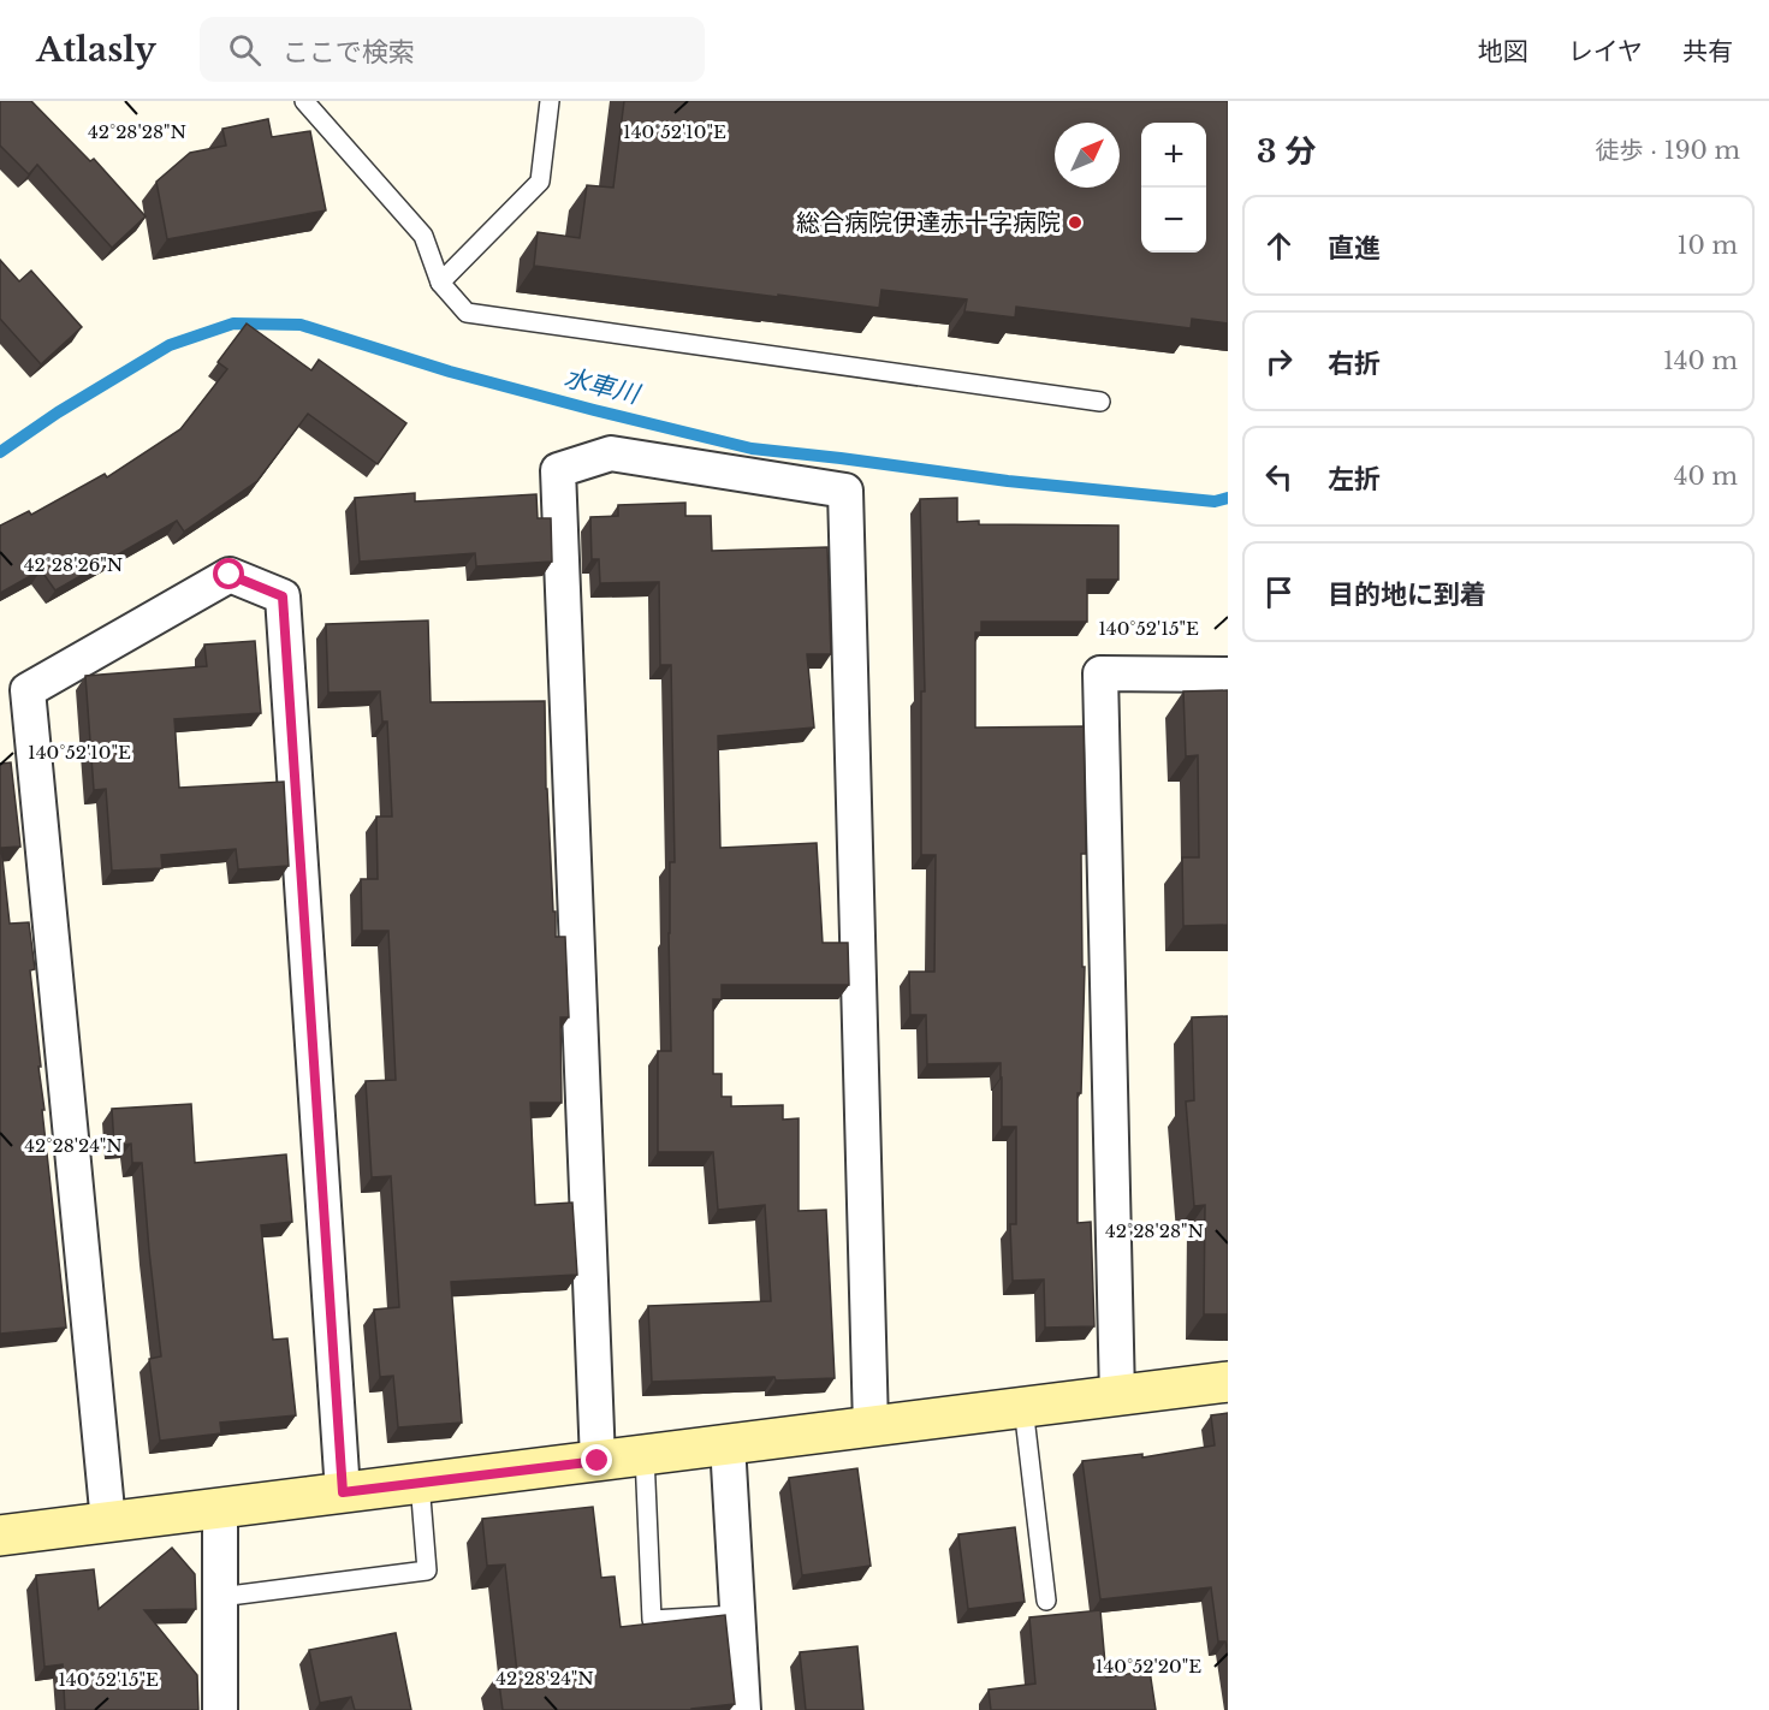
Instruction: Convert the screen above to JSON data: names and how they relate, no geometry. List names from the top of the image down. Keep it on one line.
{"water":["水車川"],"places":["総合病院伊達赤十字病院"],"north":"top right","page":{"header":"Atlasly","search":"ここで検索","nav":["地図","レイヤ","共有"],"heading":["3 分","徒歩 · 190 m"],"map_buttons":["+","−"],"list":[["直進","10 m"],["右折","140 m"],["左折","40 m"],"目的地に到着"]},"coordinates":["140°52'10\"E","42°28'28\"N","42°28'26\"N","140°52'15\"E","42°28'24\"N","140°52'20\"E"]}
